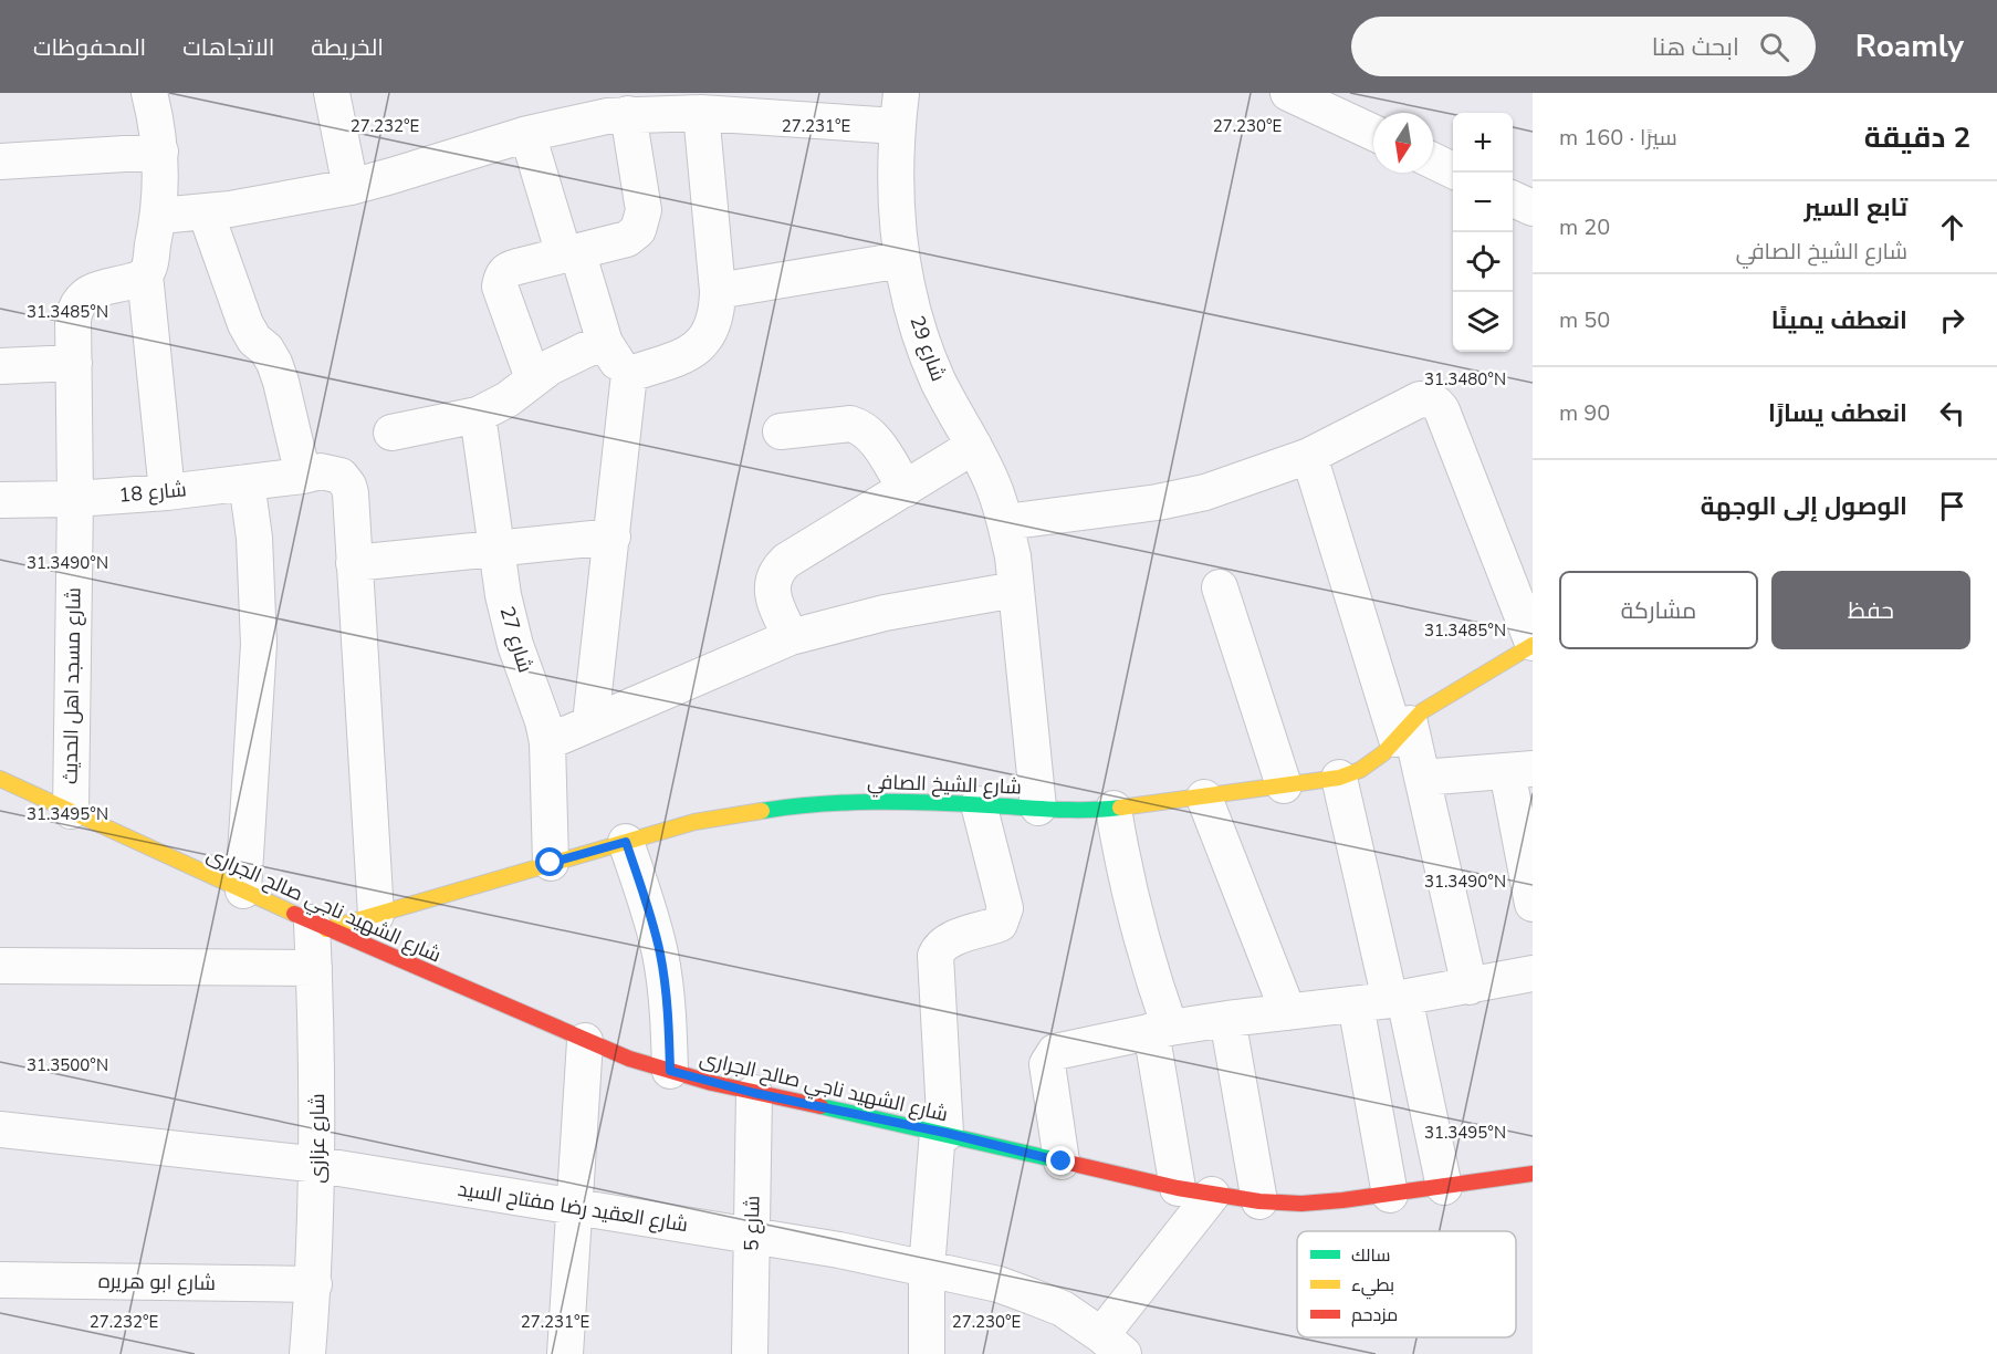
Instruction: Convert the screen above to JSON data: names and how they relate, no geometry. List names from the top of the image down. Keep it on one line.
{"streets":{"street":["شارع 29","شارع 18","شارع 27","شارع مسجد اهل الحديث","شارع الشيخ الصافي","شارع الشهيد ناجي صالح الجرارى","شارع عزازى","شارع العقيد رضا مفتاح السيد","شارع 5","شارع ابو هريره"]},"crossings":[["شارع 29","شارع الشيخ الصافي"],["شارع 18","شارع مسجد اهل الحديث"],["شارع 27","شارع الشيخ الصافي"],["شارع مسجد اهل الحديث","شارع الشهيد ناجي صالح الجرارى"],["شارع الشيخ الصافي","شارع الشهيد ناجي صالح الجرارى"],["شارع الشيخ الصافي","شارع عزازى"],["شارع الشهيد ناجي صالح الجرارى","شارع عزازى"],["شارع الشهيد ناجي صالح الجرارى","شارع 5"],["شارع عزازى","شارع العقيد رضا مفتاح السيد"],["شارع عزازى","شارع ابو هريره"],["شارع العقيد رضا مفتاح السيد","شارع 5"]],"legend":["سالك","بطيء","مزدحم"],"north":"bottom","page":{"header":"Roamly","search":"ابحث هنا","nav":["الخريطة","الاتجاهات","المحفوظات"],"heading":["2 دقيقة","سيرًا · 160 m"],"map_buttons":["+","−"],"list":[["تابع السير","شارع الشيخ الصافي","20 m"],["انعطف يمينًا","50 m"],["انعطف يسارًا","90 m"],"الوصول إلى الوجهة"],"buttons":["حفظ","مشاركة"]},"coordinates":["27.232°E","27.231°E","27.230°E","31.3485°N","31.3480°N","31.3490°N","31.3495°N","31.3500°N"]}
